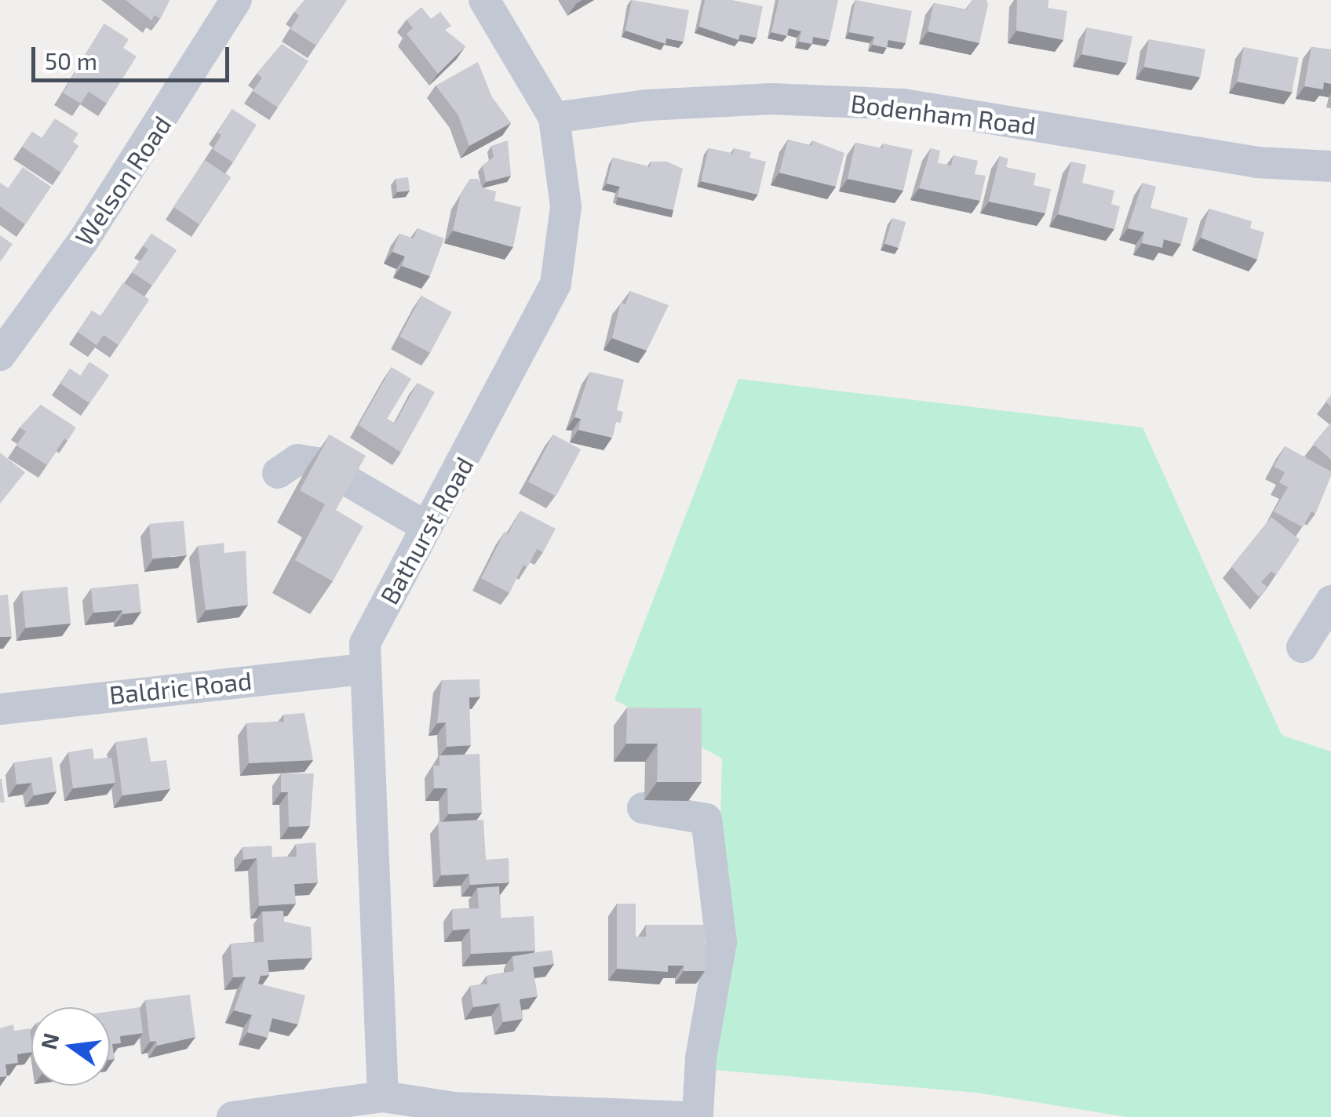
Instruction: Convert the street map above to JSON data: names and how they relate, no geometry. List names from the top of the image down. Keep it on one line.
{"streets":{"street":["Bodenham Road","Welson Road","Bathurst Road","Baldric Road"]},"crossings":[["Bodenham Road","Bathurst Road"],["Bathurst Road","Baldric Road"]],"scale_bar":"50 m","north":"left"}
